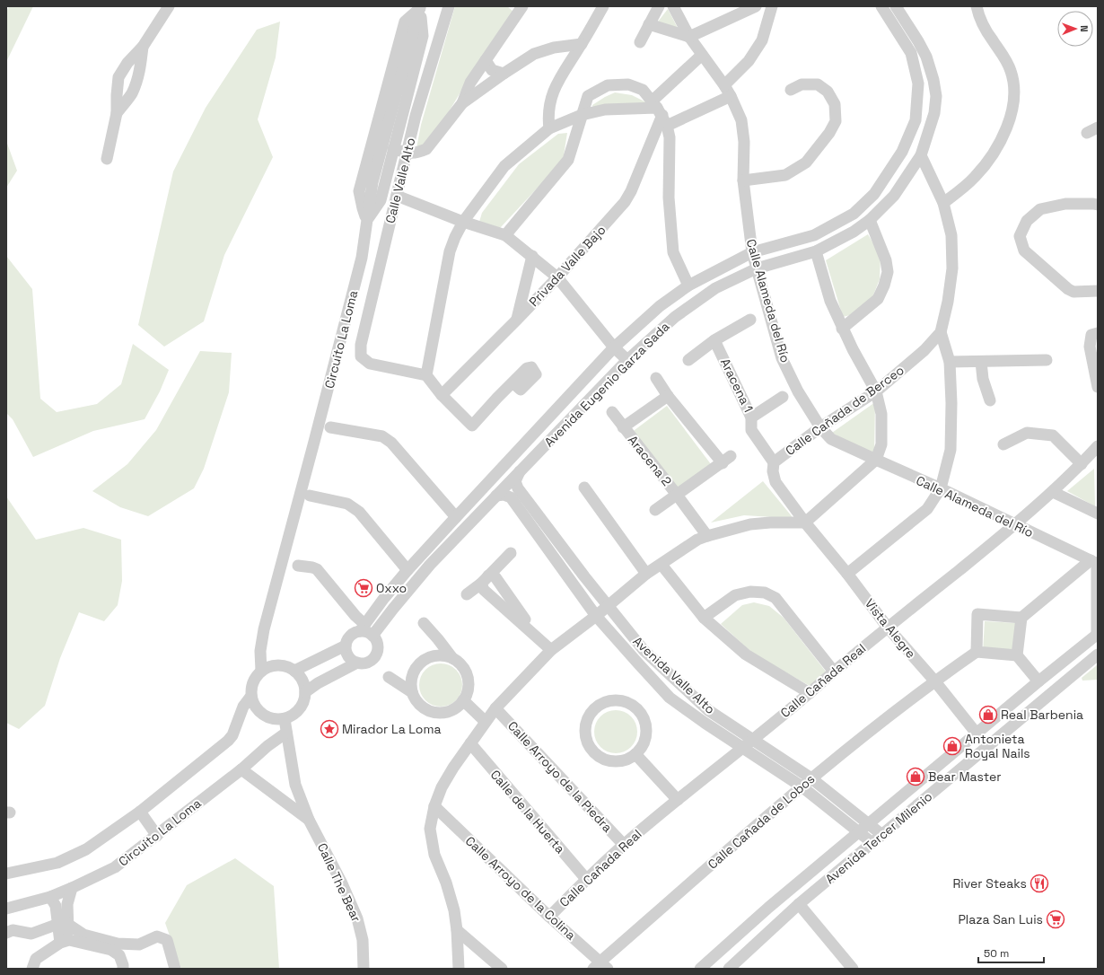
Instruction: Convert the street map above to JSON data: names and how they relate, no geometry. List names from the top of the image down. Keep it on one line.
{"streets":{"street":["Calle Valle Alto","Privada Valle Bajo","Calle Alameda del Río","Circuito La Loma","Avenida Eugenio Garza Sada","Aracena 1","Calle Cañada de Berceo","Aracena 2","Vista Alegre","Avenida Valle Alto","Calle Cañada Real","Calle Arroyo de la Piedra","Calle de la Huerta","Calle Cañada de Lobos","Avenida Tercer Milenio","Calle The Bear","Calle Arroyo de la Colina"]},"crossings":[["Calle Alameda del Río","Avenida Eugenio Garza Sada"],["Calle Alameda del Río","Calle Cañada de Berceo"],["Calle Alameda del Río","Calle Cañada Real"],["Circuito La Loma","Calle The Bear"],["Avenida Eugenio Garza Sada","Calle Cañada de Berceo"],["Avenida Eugenio Garza Sada","Avenida Valle Alto"],["Calle Cañada de Berceo","Vista Alegre"],["Vista Alegre","Calle Cañada Real"],["Vista Alegre","Calle Cañada de Lobos"],["Vista Alegre","Avenida Tercer Milenio"],["Avenida Valle Alto","Calle Cañada Real"],["Avenida Valle Alto","Calle Cañada de Lobos"],["Avenida Valle Alto","Avenida Tercer Milenio"],["Calle Cañada Real","Calle Arroyo de la Piedra"],["Calle Cañada Real","Calle de la Huerta"],["Calle Cañada Real","Calle Arroyo de la Colina"],["Calle Cañada de Lobos","Calle Arroyo de la Colina"]],"places":{"supermarket":["Oxxo","Plaza San Luis"],"shop":["Real Barbenia","Antonieta Royal Nails","Bear Master"],"place":["Mirador La Loma"],"restaurant":["River Steaks"]},"scale_bar":"50 m","north":"right"}
